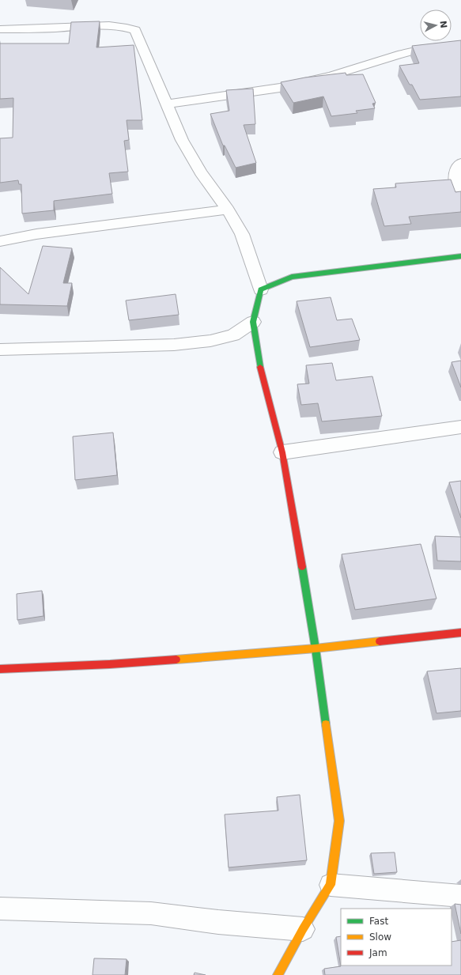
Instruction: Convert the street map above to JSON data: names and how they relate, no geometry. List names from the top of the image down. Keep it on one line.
{"legend":["Fast","Slow","Jam"],"north":"right"}
